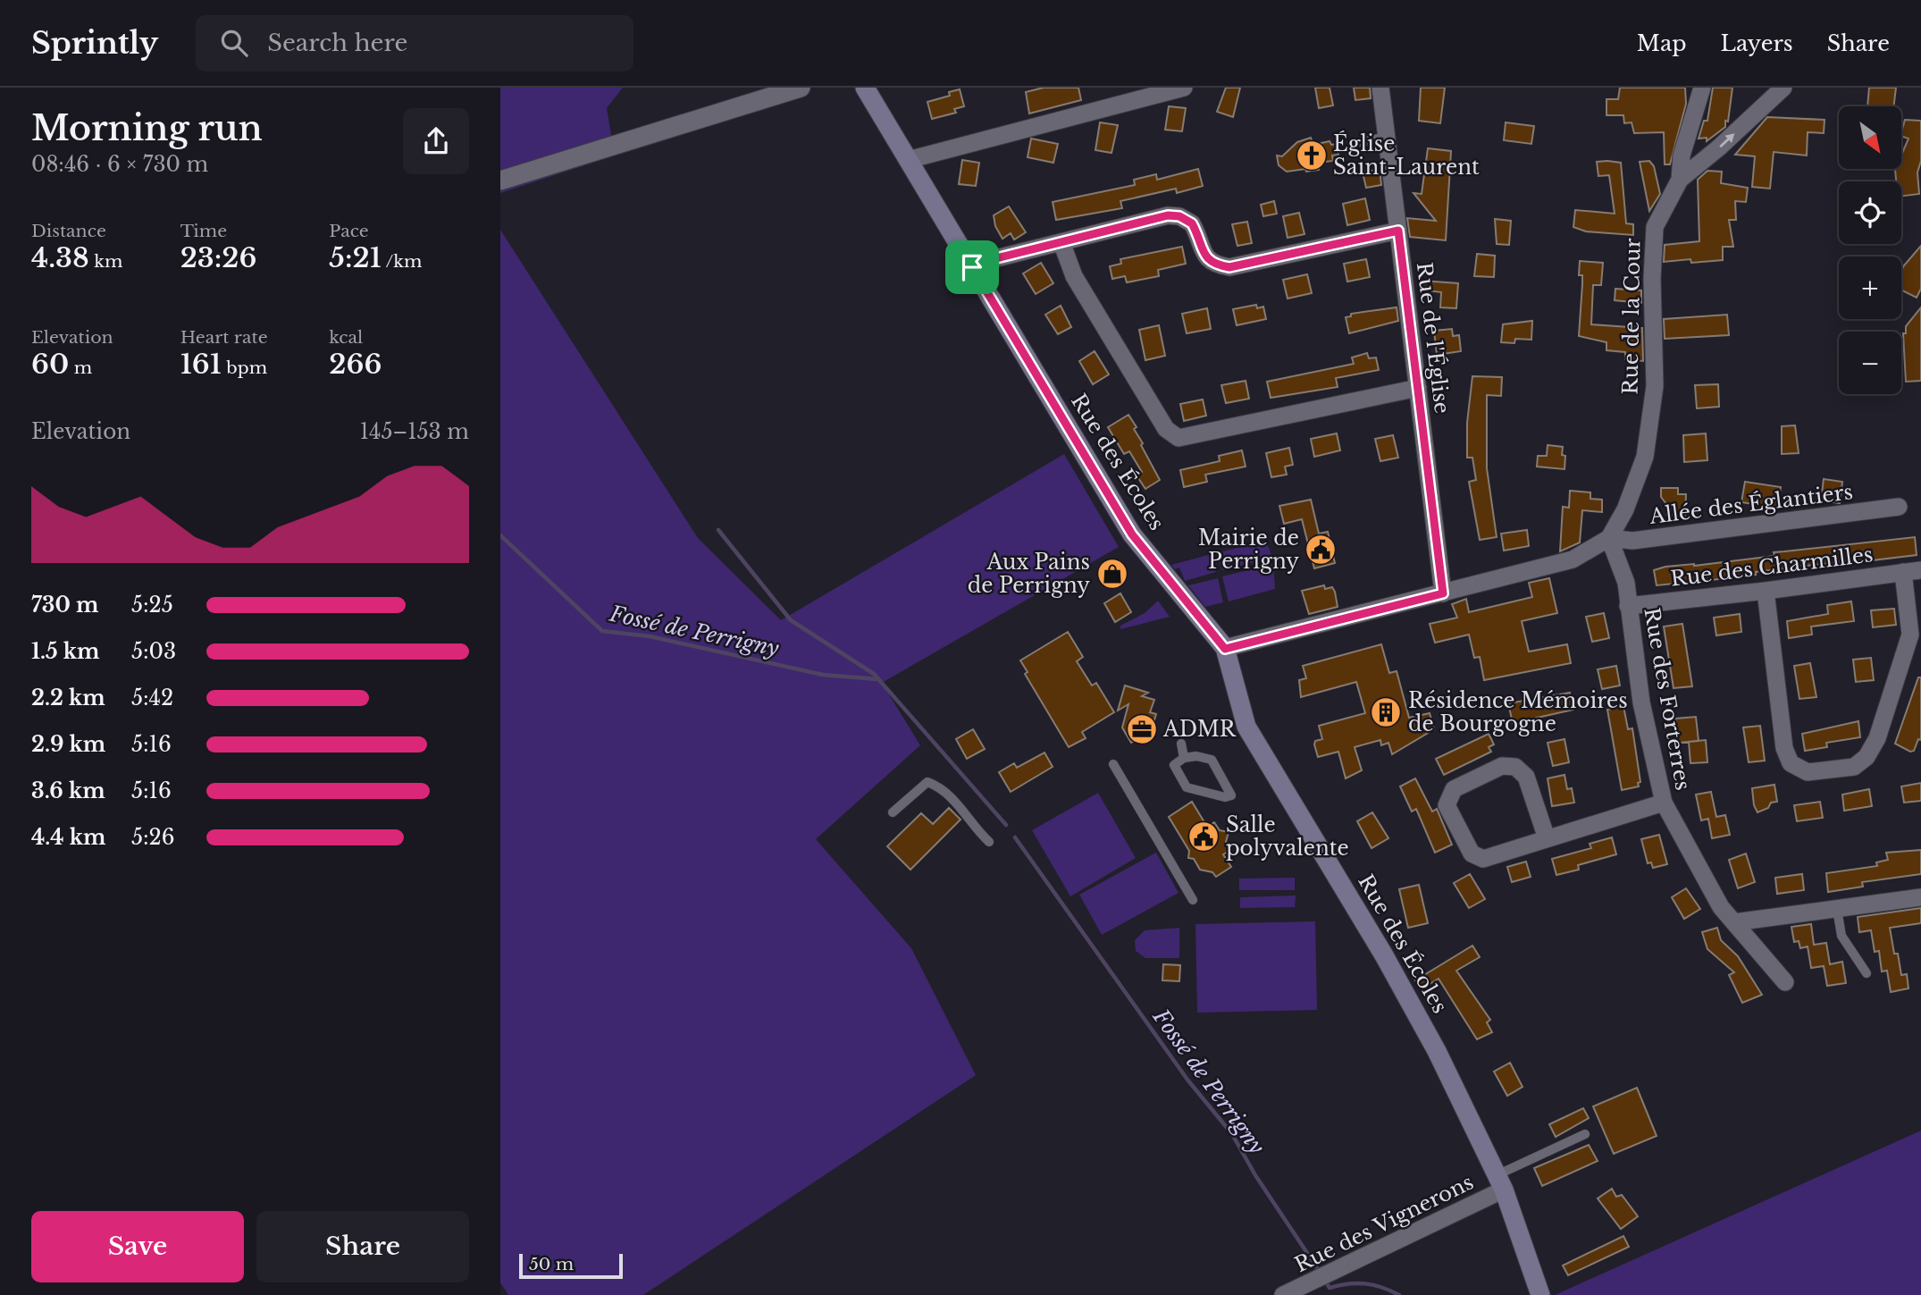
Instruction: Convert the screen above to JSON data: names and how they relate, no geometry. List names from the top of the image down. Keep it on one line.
{"streets":{"main road":["Rue des Écoles"],"street":["Rue de la Cour","Rue de l'Église","Allée des Églantiers","Rue des Charmilles","Rue des Forterres","Rue des Vignerons"]},"crossings":[["Rue de la Cour","Allée des Églantiers"],["Rue de la Cour","Rue des Forterres"],["Rue des Écoles","Rue des Vignerons"],["Allée des Églantiers","Rue des Forterres"],["Rue des Charmilles","Rue des Forterres"]],"water":["Fossé de Perrigny"],"places":{"church":["Église Saint-Laurent"],"public building":["Mairie de Perrigny","Salle polyvalente"],"shop":["Aux Pains de Perrigny"],"building":["Résidence Mémoires de Bourgogne"],"office":["ADMR"]},"scale_bar":"50 m","north":"bottom right","page":{"header":"Sprintly","search":"Search here","nav":["Map","Layers","Share"],"heading":["Morning run","08:46 · 6 × 730 m"],"map_buttons":["+","−"],"stats":[["Distance","4.38 km"],["Time","23:26"],["Pace","5:21 /km"],["Elevation","60 m"],["Heart rate","161 bpm"],["kcal","266"]],"chart":["Elevation","145–153 m"],"list":[{"name":"730 m","note":"5:25"},{"name":"1.5 km","note":"5:03"},{"name":"2.2 km","note":"5:42"},{"name":"2.9 km","note":"5:16"},{"name":"3.6 km","note":"5:16"},{"name":"4.4 km","note":"5:26"}],"buttons":["Save","Share"],"scale":"50 m"}}
